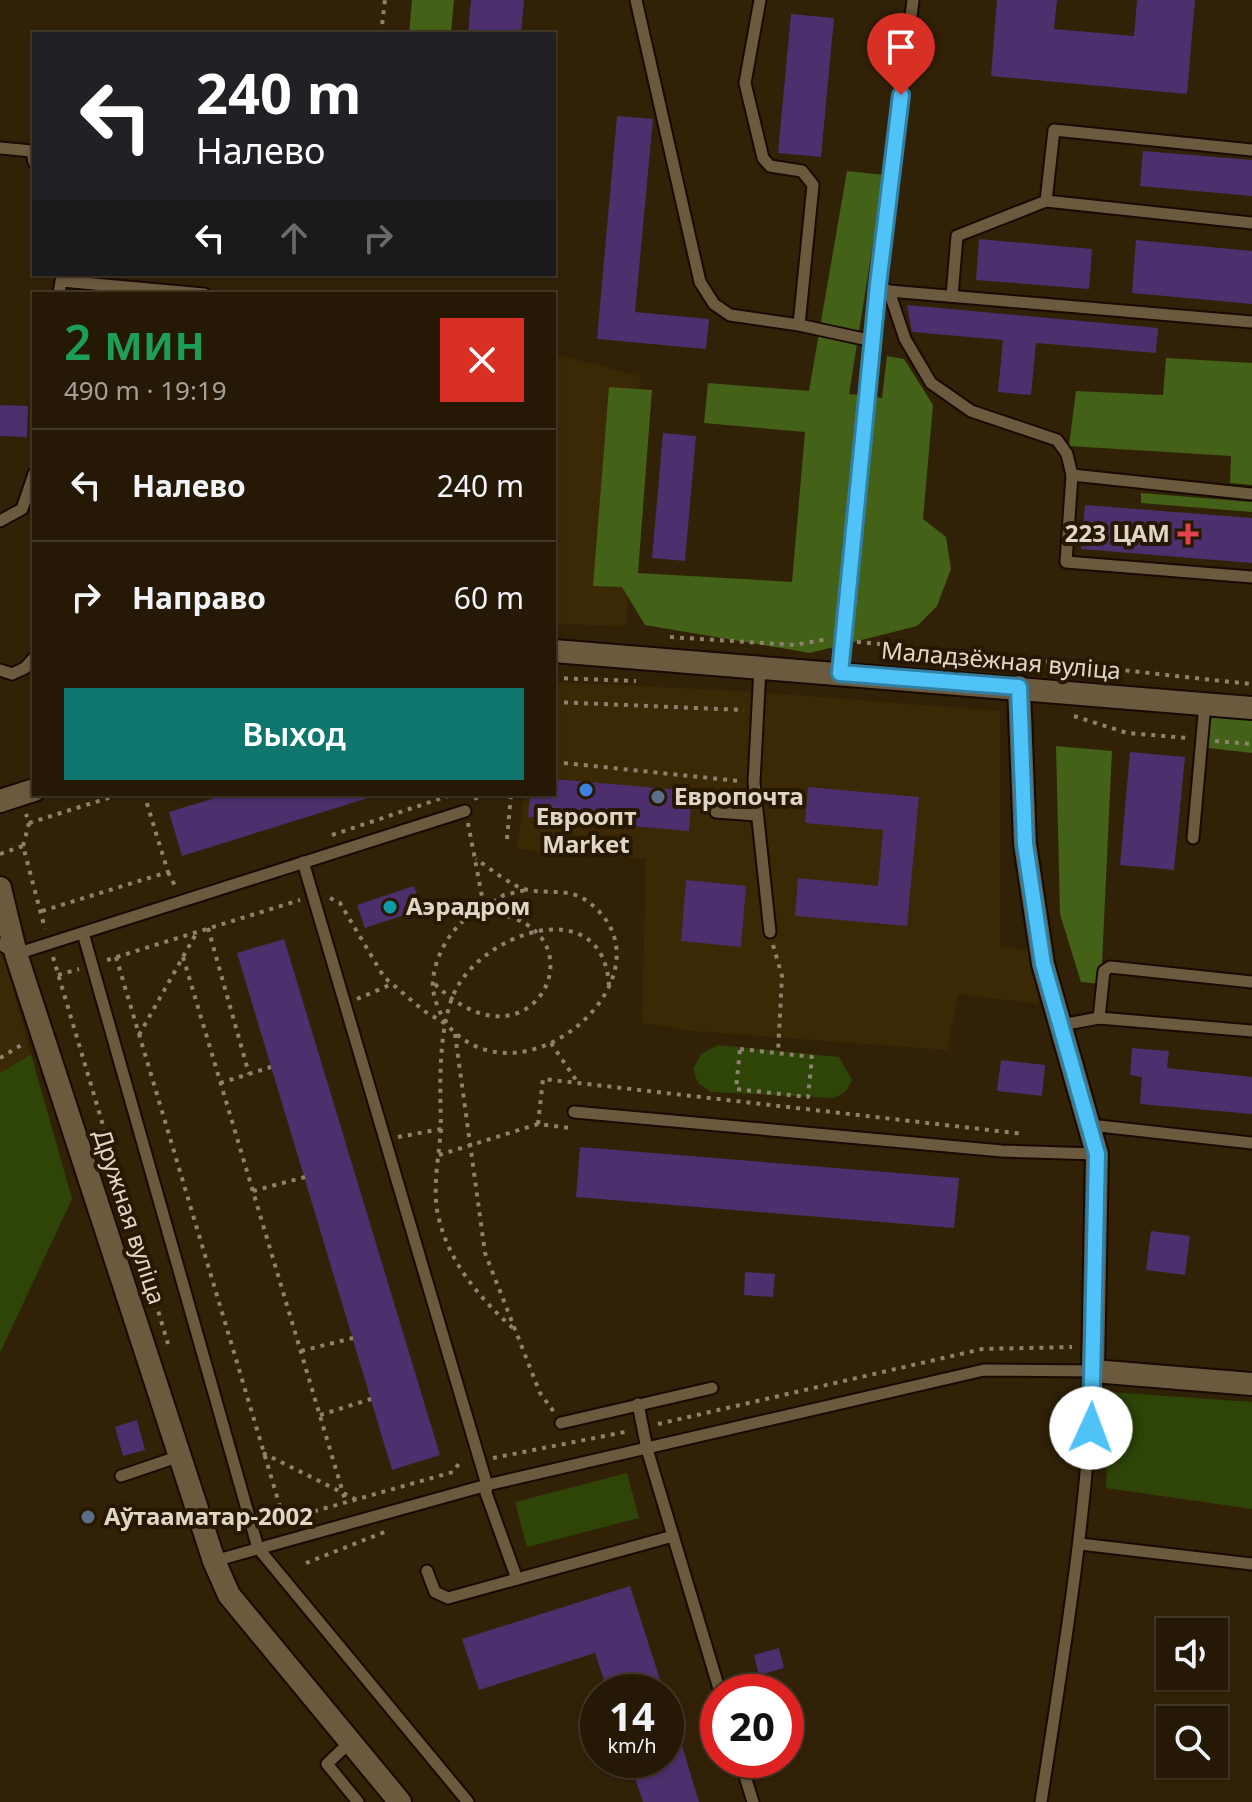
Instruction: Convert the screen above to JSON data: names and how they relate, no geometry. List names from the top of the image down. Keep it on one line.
{"streets":{"street":["Маладзёжная вуліца","Дружная вуліца"]},"places":{"health":["223 ЦAM"],"other":["Евроопт Market","Европочта","Аэрадром","Аўтааматар-2002"]},"page":{"turn":["240 m","Налево"],"heading":["2 мин","490 m · 19:19"],"list":[{"name":"Налево","value":"240 m"},{"name":"Направо","value":"60 m"}],"buttons":"Выход","speed":"14 km/h","limit":"20"}}
